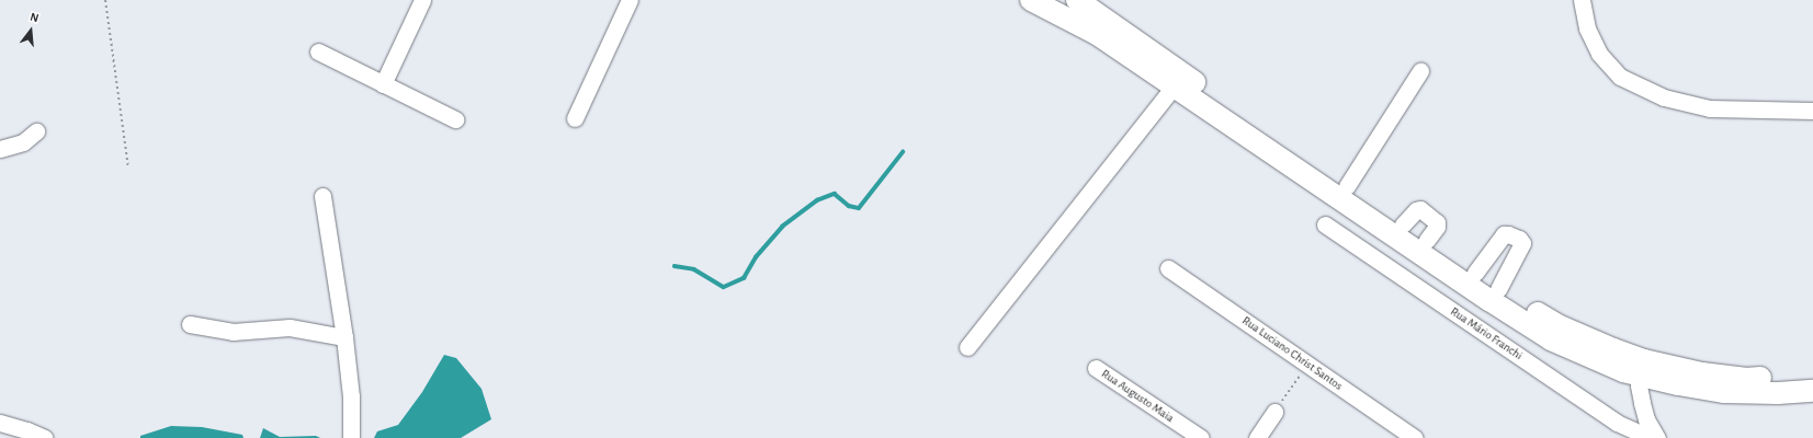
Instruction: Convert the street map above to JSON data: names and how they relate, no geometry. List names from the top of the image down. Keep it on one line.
{"streets":{"street":["Rua Mário Franchi","Rua Luciano Christ Santos","Rua Augusto Maia"]},"north":"top"}
